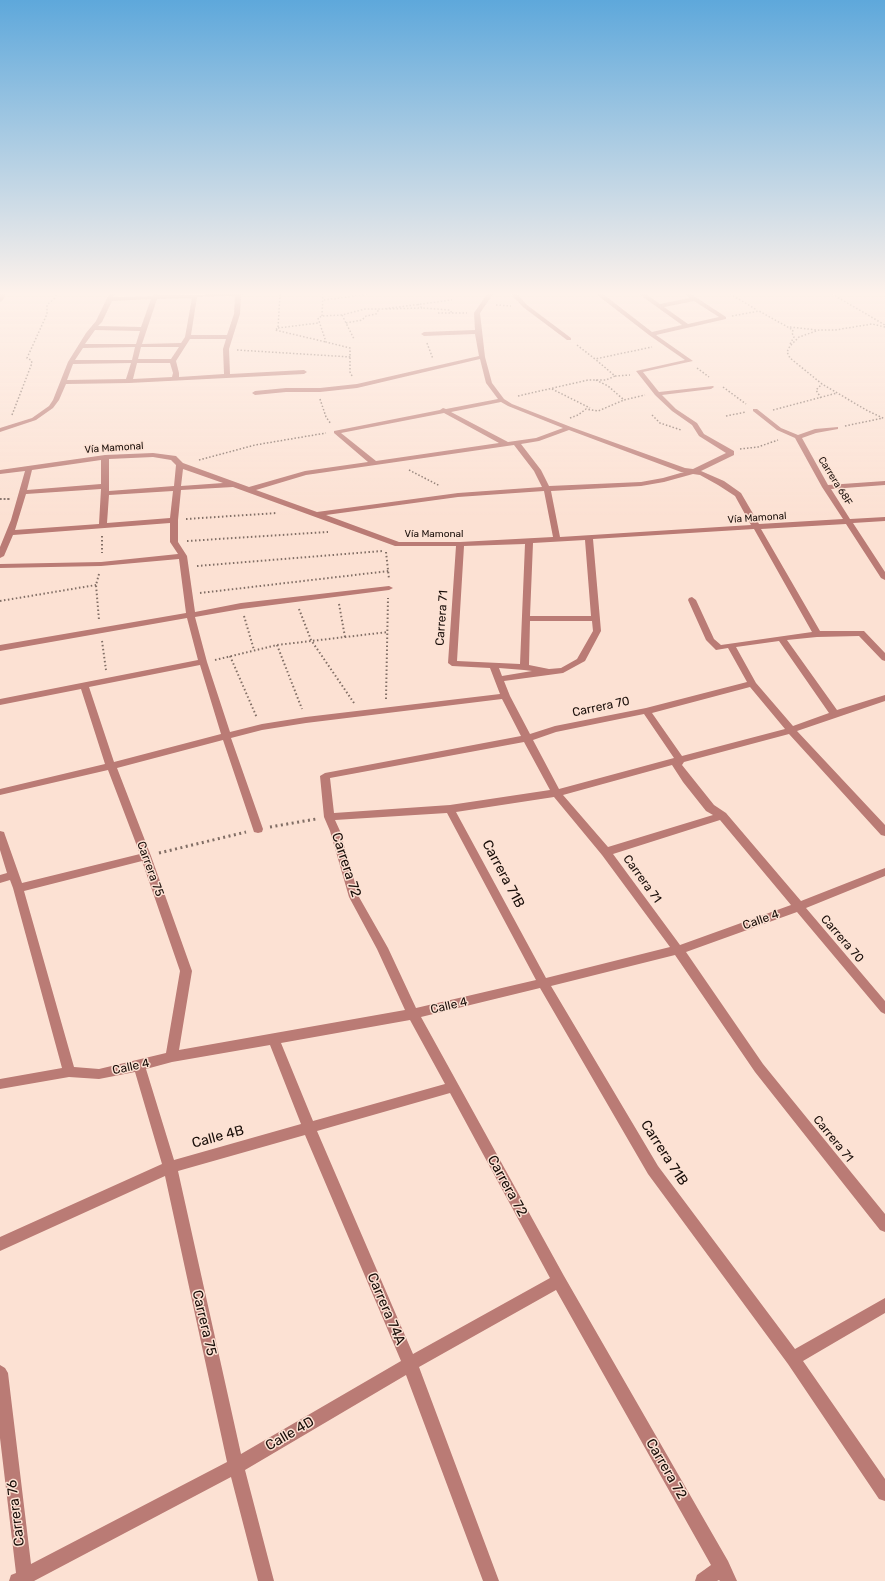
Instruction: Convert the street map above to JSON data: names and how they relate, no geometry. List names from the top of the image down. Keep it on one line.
{"streets":{"street":["Vía Mamonal","Carrera 68F","Carrera 71","Carrera 70","Carrera 72","Carrera 75","Carrera 71B","Calle 4","Calle 4B","Carrera 74A","Calle 4D","Carrera 76"]},"crossings":[["Vía Mamonal","Carrera 68F"],["Vía Mamonal","Carrera 71"],["Carrera 71","Carrera 70"],["Carrera 71","Calle 4"],["Carrera 70","Carrera 72"],["Carrera 70","Calle 4"],["Carrera 72","Calle 4"],["Carrera 72","Calle 4B"],["Carrera 72","Calle 4D"],["Carrera 75","Calle 4"],["Carrera 75","Calle 4B"],["Carrera 75","Calle 4D"],["Carrera 71B","Calle 4"],["Calle 4","Carrera 74A"],["Calle 4B","Carrera 74A"],["Carrera 74A","Calle 4D"],["Calle 4D","Carrera 76"]]}
